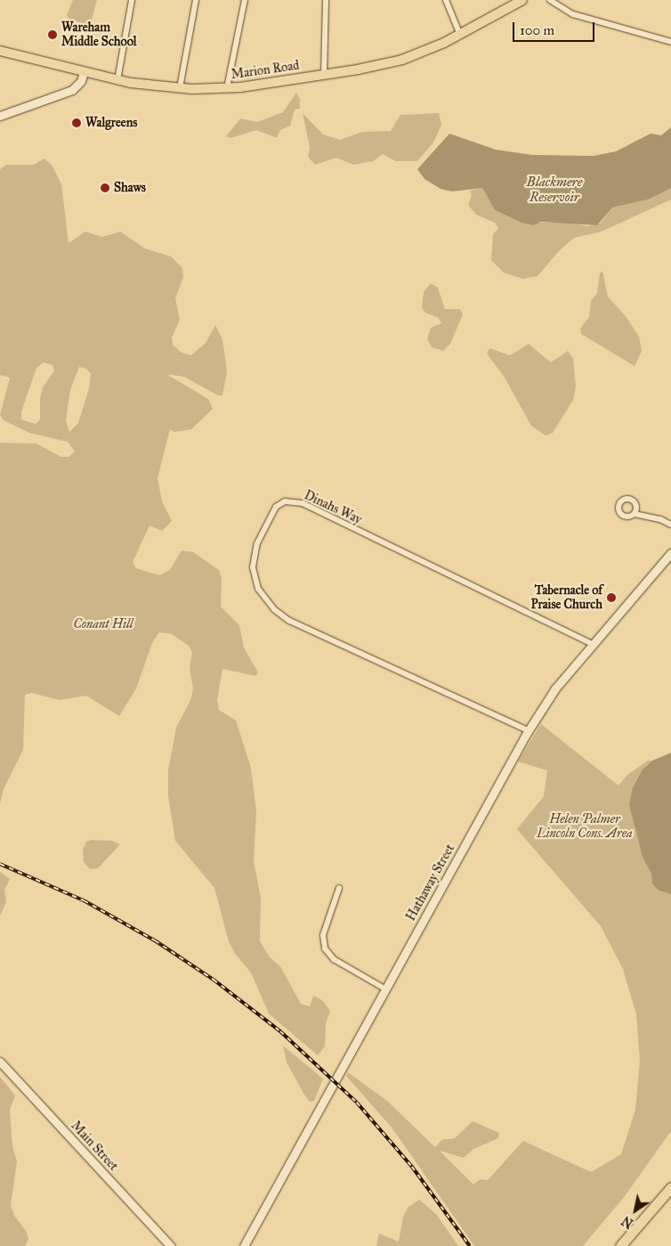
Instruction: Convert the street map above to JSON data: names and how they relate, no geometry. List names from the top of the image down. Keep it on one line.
{"streets":{"main road":["Marion Road"],"street":["Dinahs Way","Hathaway Street","Main Street"]},"crossings":[["Dinahs Way","Hathaway Street"]],"water":["Blackmere Reservoir"],"parks":["Conant Hill","Helen Palmer Lincoln Cons. Area"],"places":["Wareham Middle School","Walgreens","Shaws","Tabernacle of Praise Church"],"scale_bar":"100 m","north":"bottom left"}
